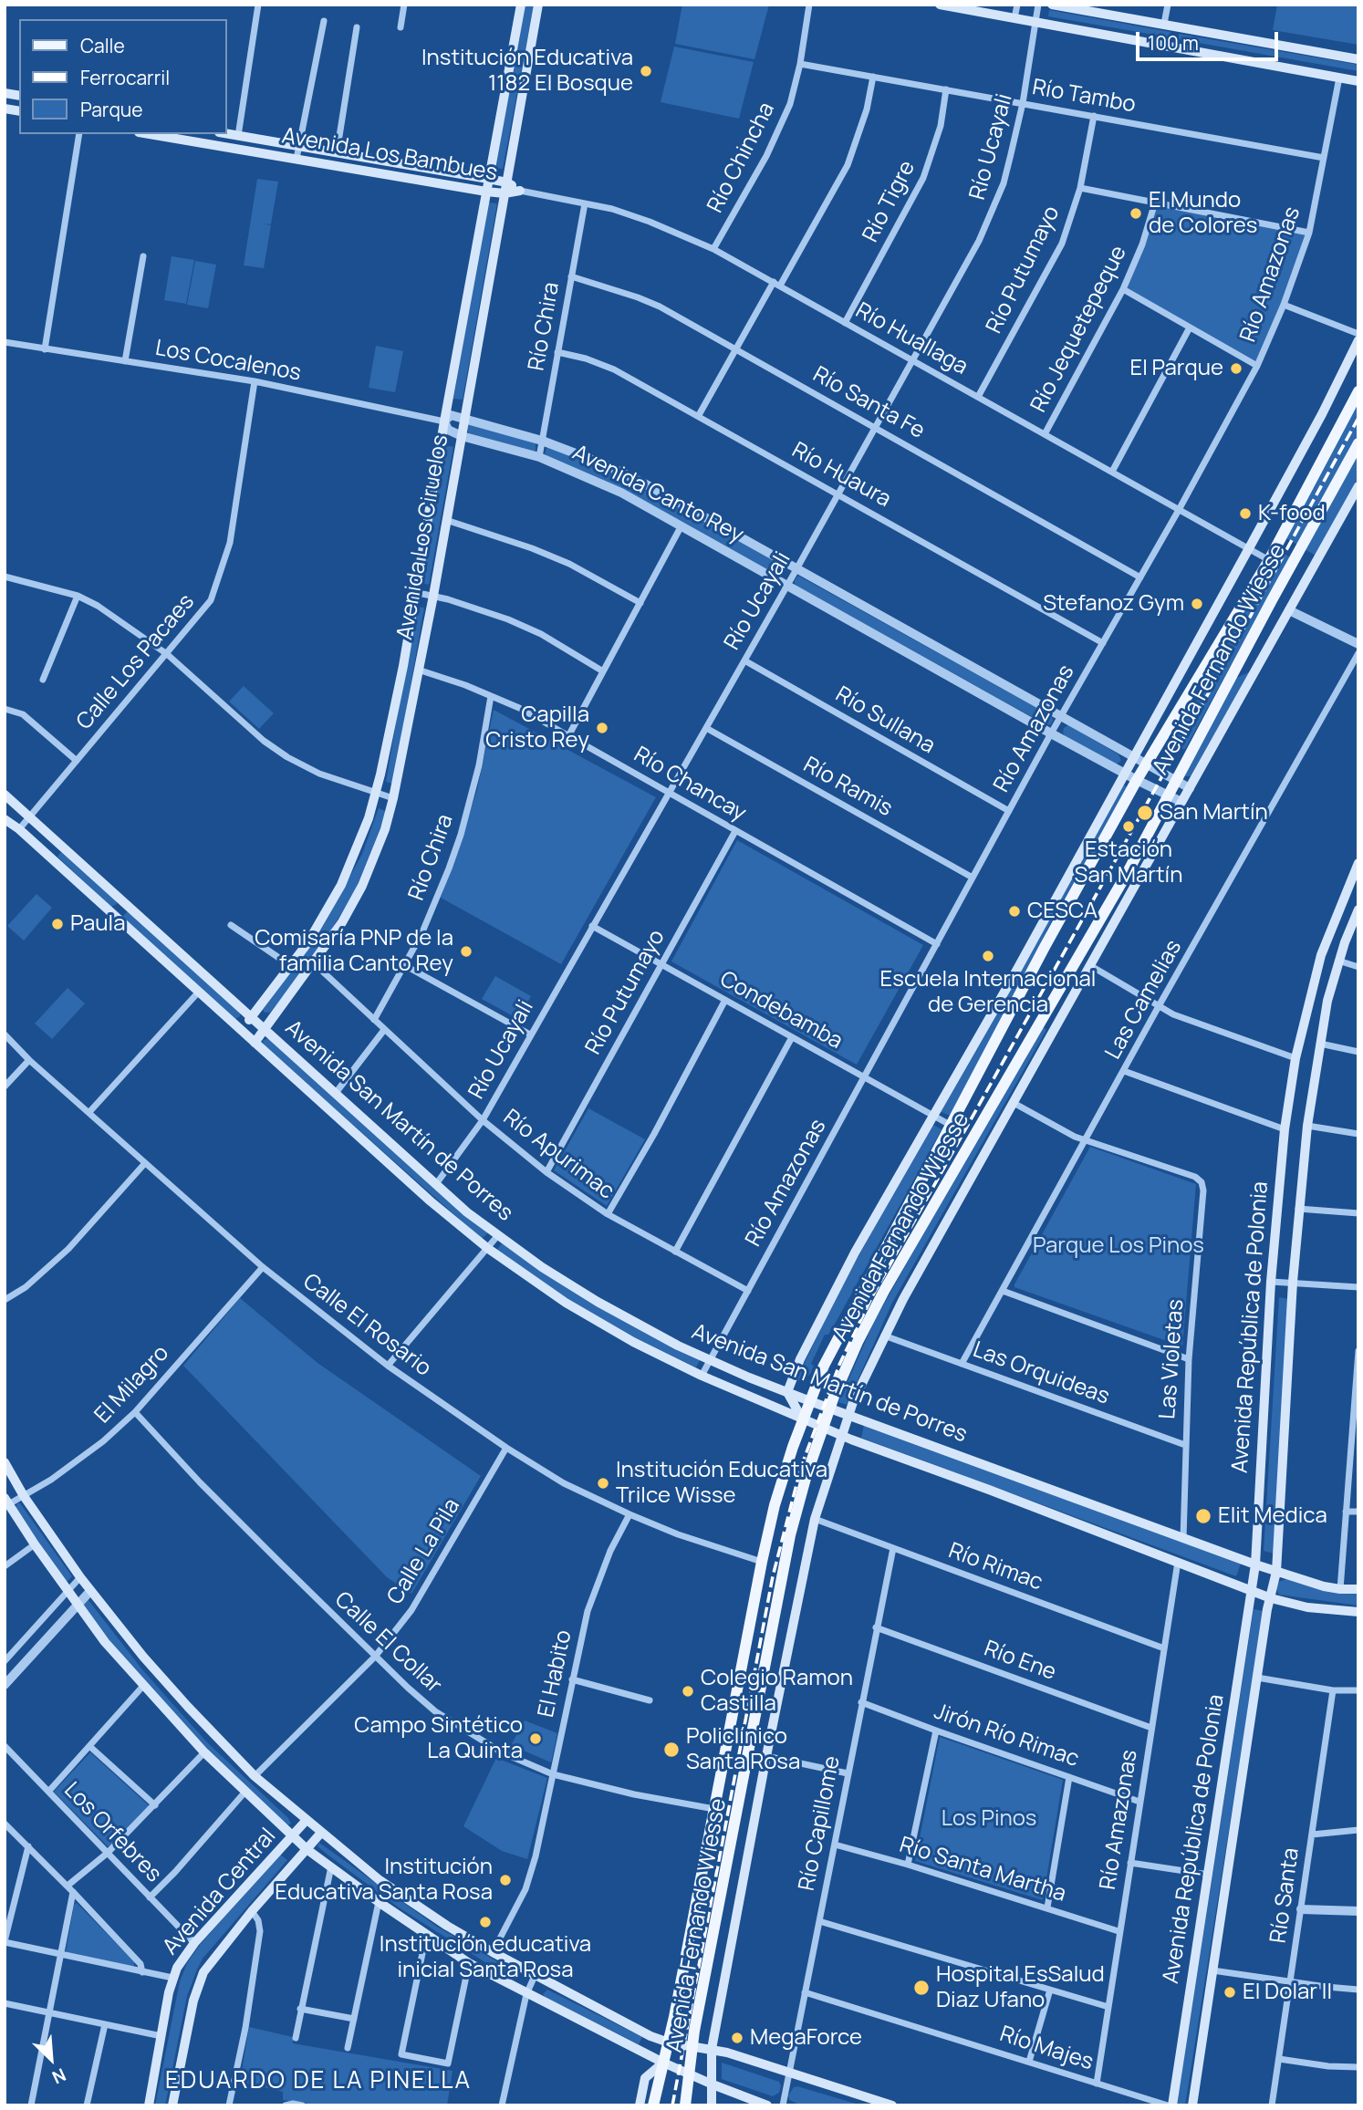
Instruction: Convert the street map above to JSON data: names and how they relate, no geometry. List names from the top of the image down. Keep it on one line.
{"streets":{"main road":["Avenida Los Bambues","Avenida Los Ciruelos","Avenida Fernando Wiesse","Avenida San Martín de Porres","Avenida República de Polonia","Avenida Central"],"street":["Río Tambo","Río Ucayali","Río Chincha","Río Tigre","Río Putumayo","Río Amazonas","Río Chira","Río Jequetepeque","Río Huallaga","Los Cocalenos","Río Santa Fe","Río Huaura","Avenida Canto Rey","Calle Los Pacaes","Río Sullana","Río Chancay","Río Ramis","Las Camelias","Condebamba","Río Apurimac","Calle El Rosario","Las Violetas","Las Orquideas","El Milagro","Calle La Pila","Río Rimac","Calle El Collar","Río Ene","El Habito","Jirón Río Rimac","Río Capillome","Los Orfebres","Río Santa Martha","Río Santa","Río Majes"]},"crossings":[["Río Tambo","Río Ucayali"],["Río Tambo","Río Chincha"],["Río Tambo","Río Tigre"],["Río Tambo","Río Putumayo"],["Río Tambo","Río Amazonas"],["Río Ucayali","Río Huallaga"],["Río Ucayali","Río Santa Fe"],["Río Ucayali","Río Huaura"],["Río Ucayali","Avenida Canto Rey"],["Río Ucayali","Río Sullana"],["Río Ucayali","Río Chancay"],["Río Ucayali","Río Ramis"],["Río Ucayali","Condebamba"],["Río Ucayali","Avenida San Martín de Porres"],["Río Ucayali","Río Apurimac"],["Avenida Los Bambues","Río Huallaga"],["Avenida Los Bambues","Avenida Los Ciruelos"],["Río Chincha","Río Huallaga"],["Río Tigre","Río Huallaga"],["Río Putumayo","Río Huallaga"],["Río Putumayo","Río Chancay"],["Río Putumayo","Condebamba"],["Río Putumayo","Río Apurimac"],["Río Amazonas","Río Huallaga"],["Río Amazonas","Río Santa Fe"],["Río Amazonas","Río Huaura"],["Río Amazonas","Avenida Canto Rey"],["Río Amazonas","Río Sullana"],["Río Amazonas","Río Chancay"],["Río Amazonas","Río Ramis"],["Río Amazonas","Condebamba"],["Río Amazonas","Avenida San Martín de Porres"],["Río Amazonas","Río Apurimac"],["Río Amazonas","Río Rimac"],["Río Amazonas","Río Ene"],["Río Amazonas","Jirón Río Rimac"],["Río Amazonas","Río Santa Martha"],["Río Amazonas","Río Majes"],["Río Chira","Río Huallaga"],["Río Chira","Río Santa Fe"],["Río Chira","Río Huaura"],["Río Chira","Avenida Canto Rey"],["Río Chira","Río Chancay"],["Río Chira","Río Apurimac"],["Río Jequetepeque","Río Huallaga"],["Río Huallaga","Avenida Fernando Wiesse"],["Los Cocalenos","Avenida Canto Rey"],["Los Cocalenos","Avenida Los Ciruelos"],["Los Cocalenos","Calle Los Pacaes"],["Avenida Canto Rey","Avenida Los Ciruelos"],["Avenida Canto Rey","Avenida Fernando Wiesse"],["Avenida Los Ciruelos","Río Chancay"],["Avenida Los Ciruelos","Avenida San Martín de Porres"],["Avenida Los Ciruelos","Río Apurimac"],["Avenida Fernando Wiesse","Condebamba"],["Avenida Fernando Wiesse","Avenida San Martín de Porres"],["Avenida Fernando Wiesse","Calle El Rosario"],["Avenida Fernando Wiesse","Las Orquideas"],["Avenida Fernando Wiesse","Río Rimac"],["Avenida Fernando Wiesse","Calle El Collar"],["Calle Los Pacaes","Avenida San Martín de Porres"],["Las Camelias","Las Violetas"],["Las Camelias","Las Orquideas"],["Avenida San Martín de Porres","Avenida República de Polonia"],["Avenida San Martín de Porres","Las Violetas"],["Calle El Rosario","El Milagro"],["Calle El Rosario","Calle La Pila"],["Calle El Rosario","El Habito"],["Avenida República de Polonia","Río Majes"],["Las Violetas","Las Orquideas"],["El Milagro","Calle El Collar"],["Calle La Pila","Calle El Collar"],["Río Rimac","Río Capillome"],["Calle El Collar","El Habito"],["Río Ene","Río Capillome"],["Jirón Río Rimac","Río Capillome"],["Río Capillome","Río Santa Martha"],["Río Capillome","Río Majes"],["Los Orfebres","Avenida Central"]],"districts":["EDUARDO DE LA PINELLA"],"parks":["Parque Los Pinos","Los Pinos"],"places":["Institución Educativa 1182 El Bosque","El Mundo de Colores","El Parque","K-food","Stefanoz Gym","Capilla Cristo Rey","San Martín","Estación San Martín","CESCA","Paula","Comisaría PNP de la familia Canto Rey","Escuela Internacional de Gerencia","Institución Educativa Trilce Wisse","Elit Medica","Colegio Ramon Castilla","Campo Sintético La Quinta","Policlínico Santa Rosa","Institución Educativa Santa Rosa","Institución educativa inicial Santa Rosa","Hospital EsSalud Diaz Ufano","El Dolar II","MegaForce"],"legend":["Calle","Ferrocarril","Parque"],"scale_bar":"100 m","north":"bottom right"}
